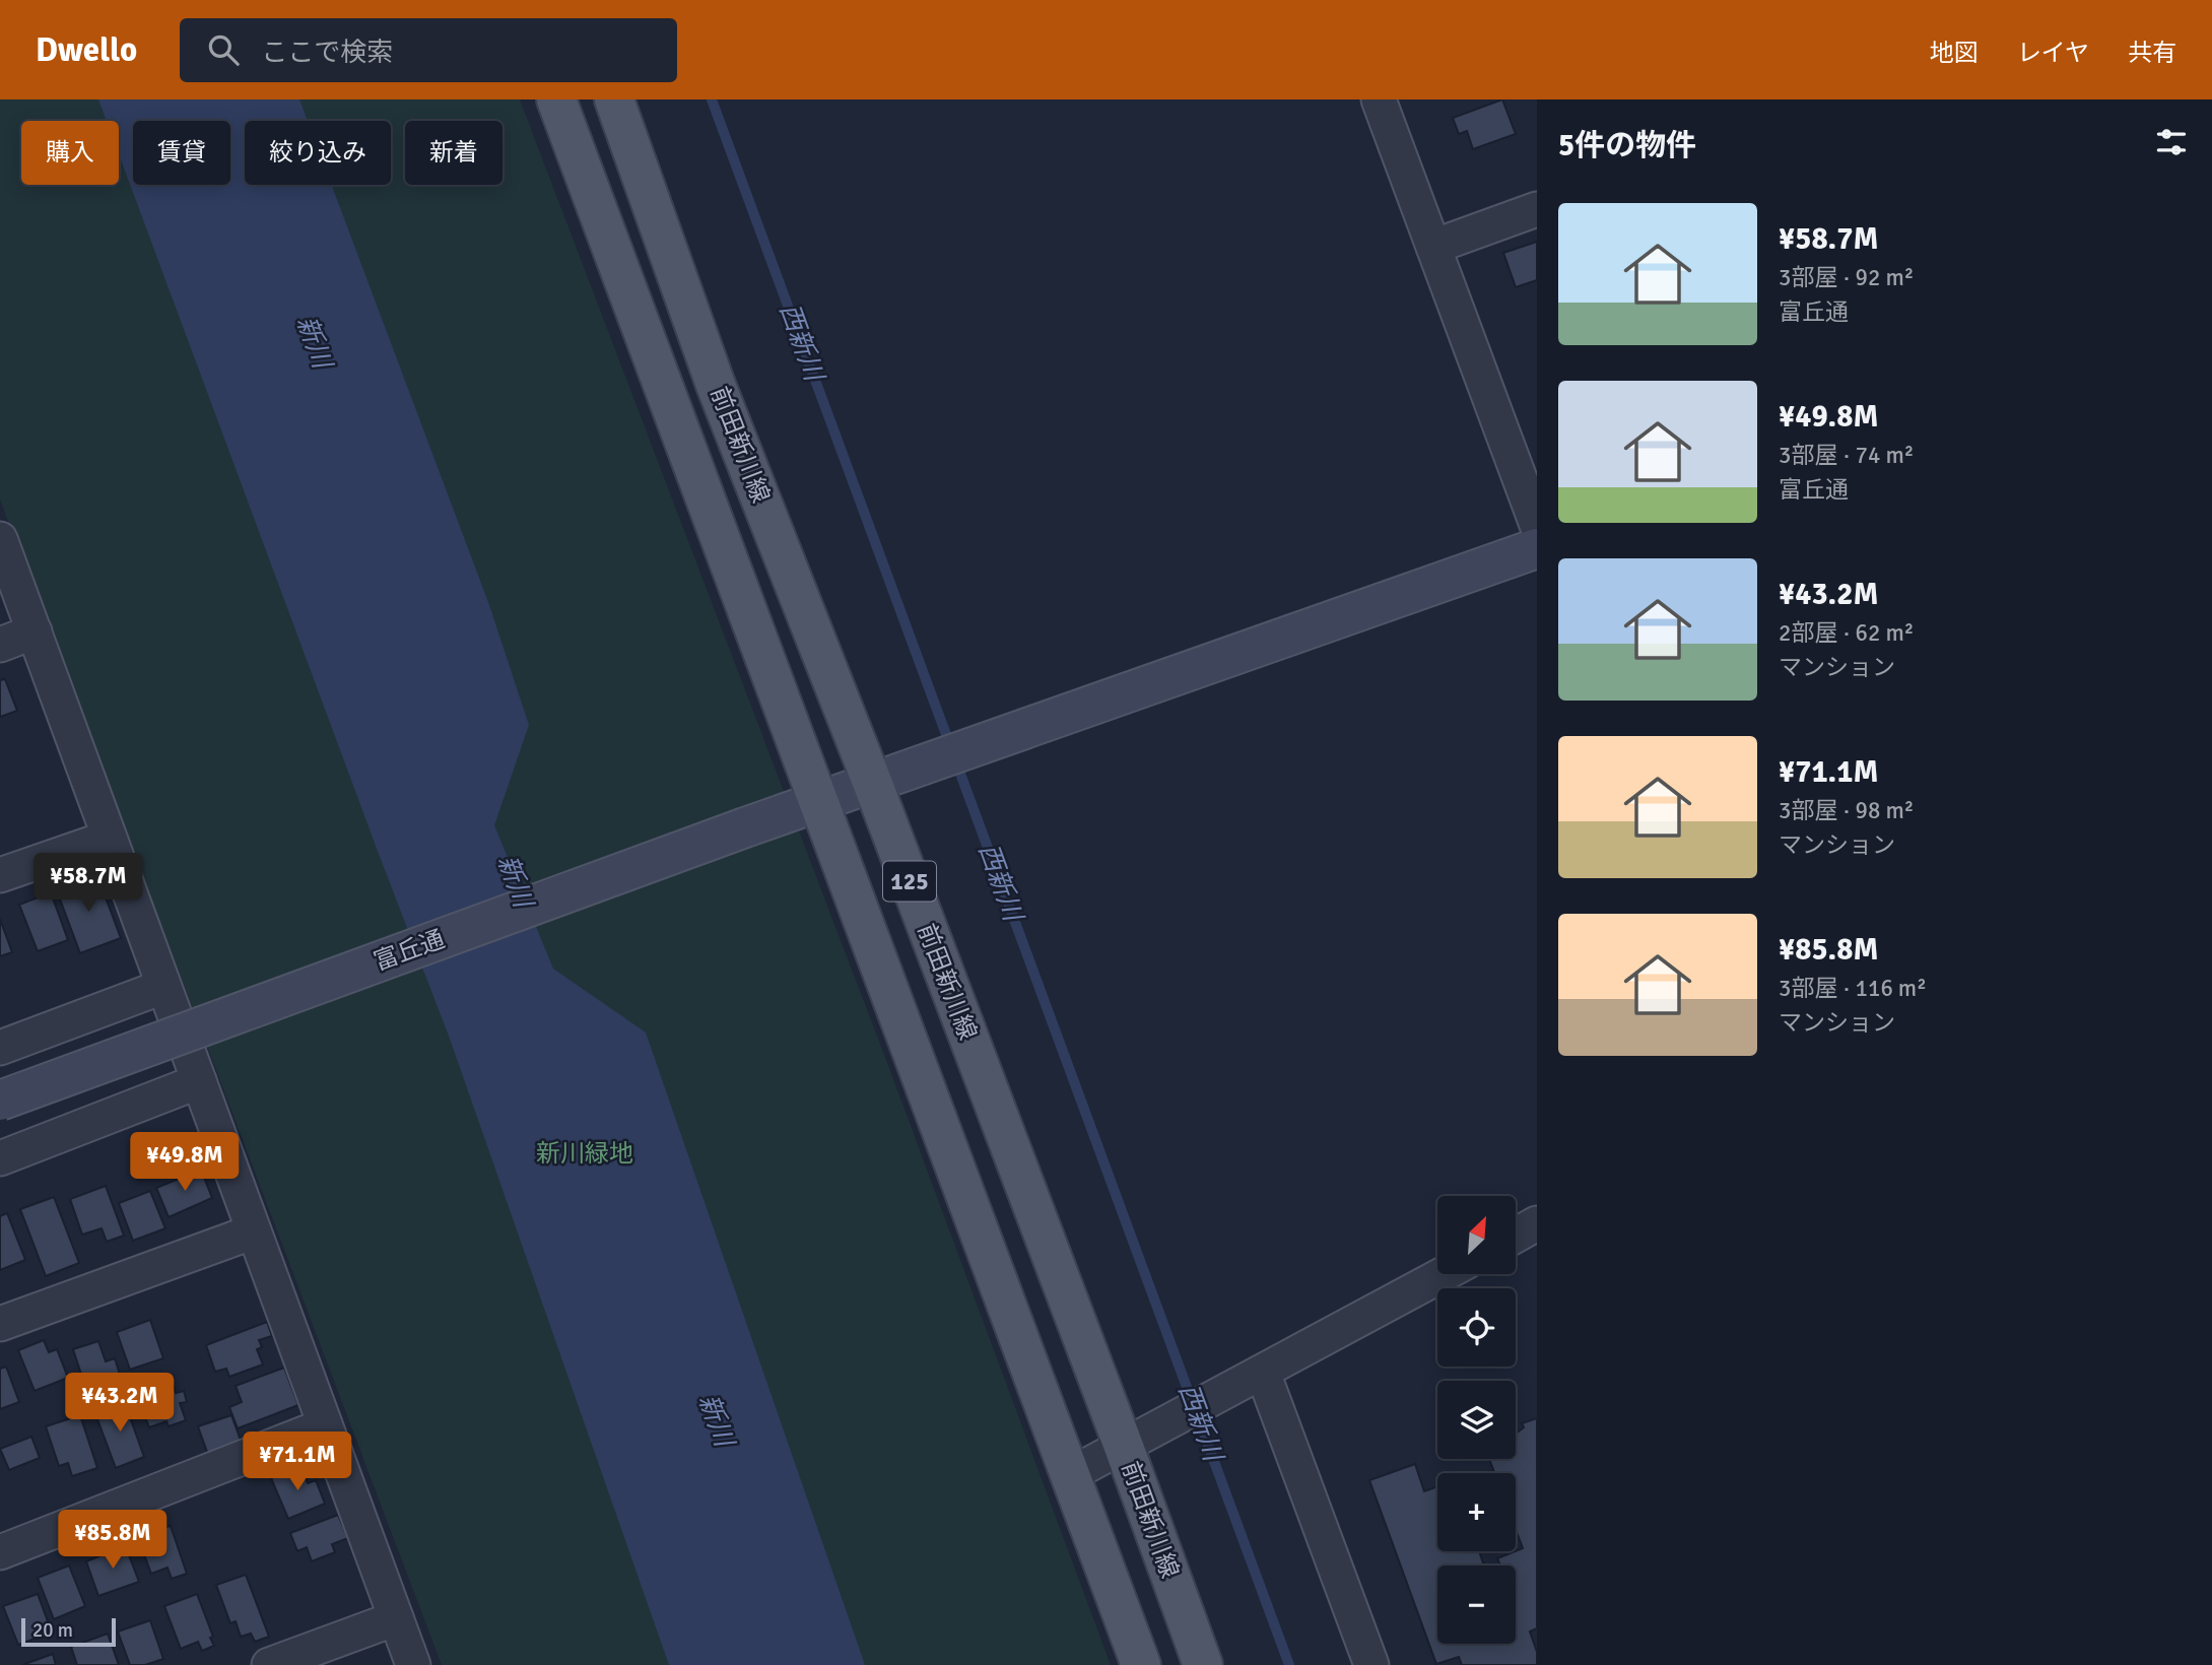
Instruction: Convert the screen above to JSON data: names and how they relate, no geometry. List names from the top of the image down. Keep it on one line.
{"streets":{"main road":["前田新川線","125"],"street":["富丘通"]},"crossings":[["前田新川線","富丘通"]],"water":["新川","西新川"],"parks":["新川緑地"],"scale_bar":"20 m","north":"top right","page":{"header":"Dwello","search":"ここで検索","nav":["地図","レイヤ","共有"],"heading":"5件の物件","chip":["購入","賃貸","絞り込み","新着"],"list":[{"name":"¥58.7M","note":"3部屋 · 92 m² · 富丘通"},{"name":"¥49.8M","note":"3部屋 · 74 m² · 富丘通"},{"name":"¥43.2M","note":"2部屋 · 62 m² · マンション"},{"name":"¥71.1M","note":"3部屋 · 98 m² · マンション"},{"name":"¥85.8M","note":"3部屋 · 116 m² · マンション"}],"price":["¥58.7M","¥49.8M","¥43.2M","¥71.1M","¥85.8M"],"map_buttons":["+","−"],"scale":"20 m"}}
